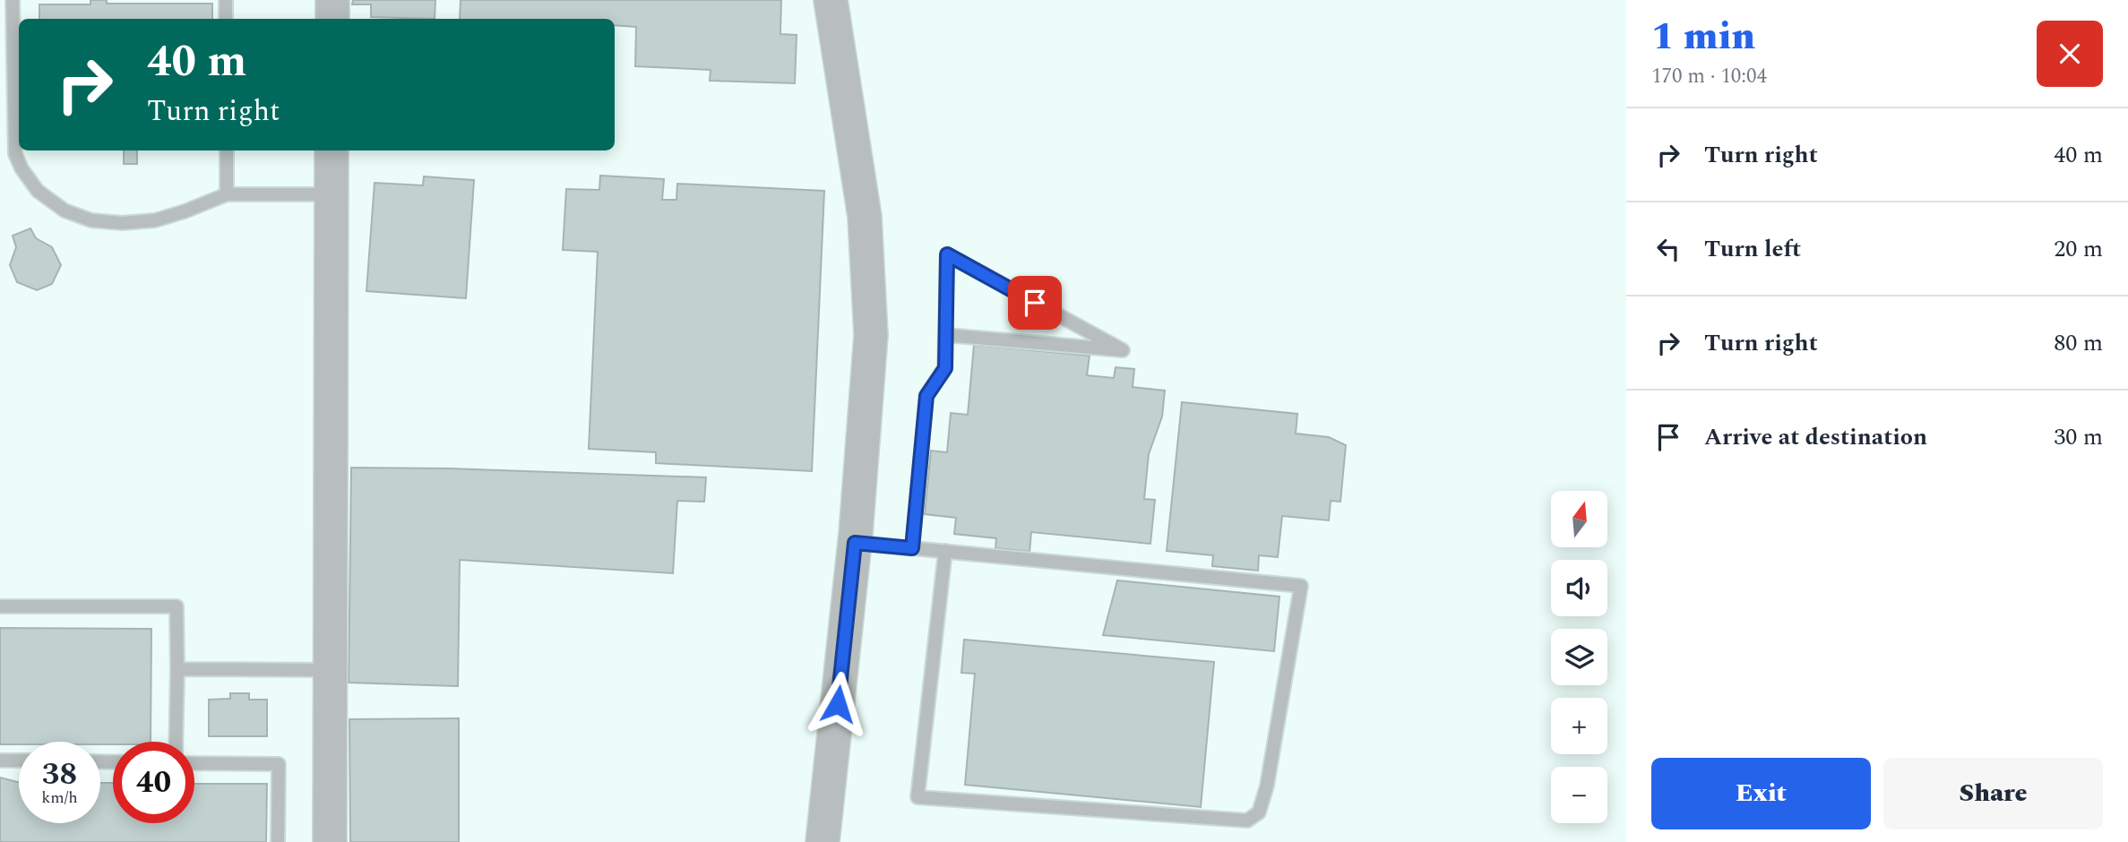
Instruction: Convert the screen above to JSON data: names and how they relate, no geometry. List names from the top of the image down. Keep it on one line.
{"north":"top","page":{"heading":["1 min","170 m · 10:04"],"turn":["40 m","Turn right"],"list":[{"name":"Turn right","value":"40 m"},{"name":"Turn left","value":"20 m"},{"name":"Turn right","value":"80 m"},{"name":"Arrive at destination","value":"30 m"}],"map_buttons":["+","−"],"speed":"38 km/h","limit":"40","buttons":["Exit","Share"]}}
